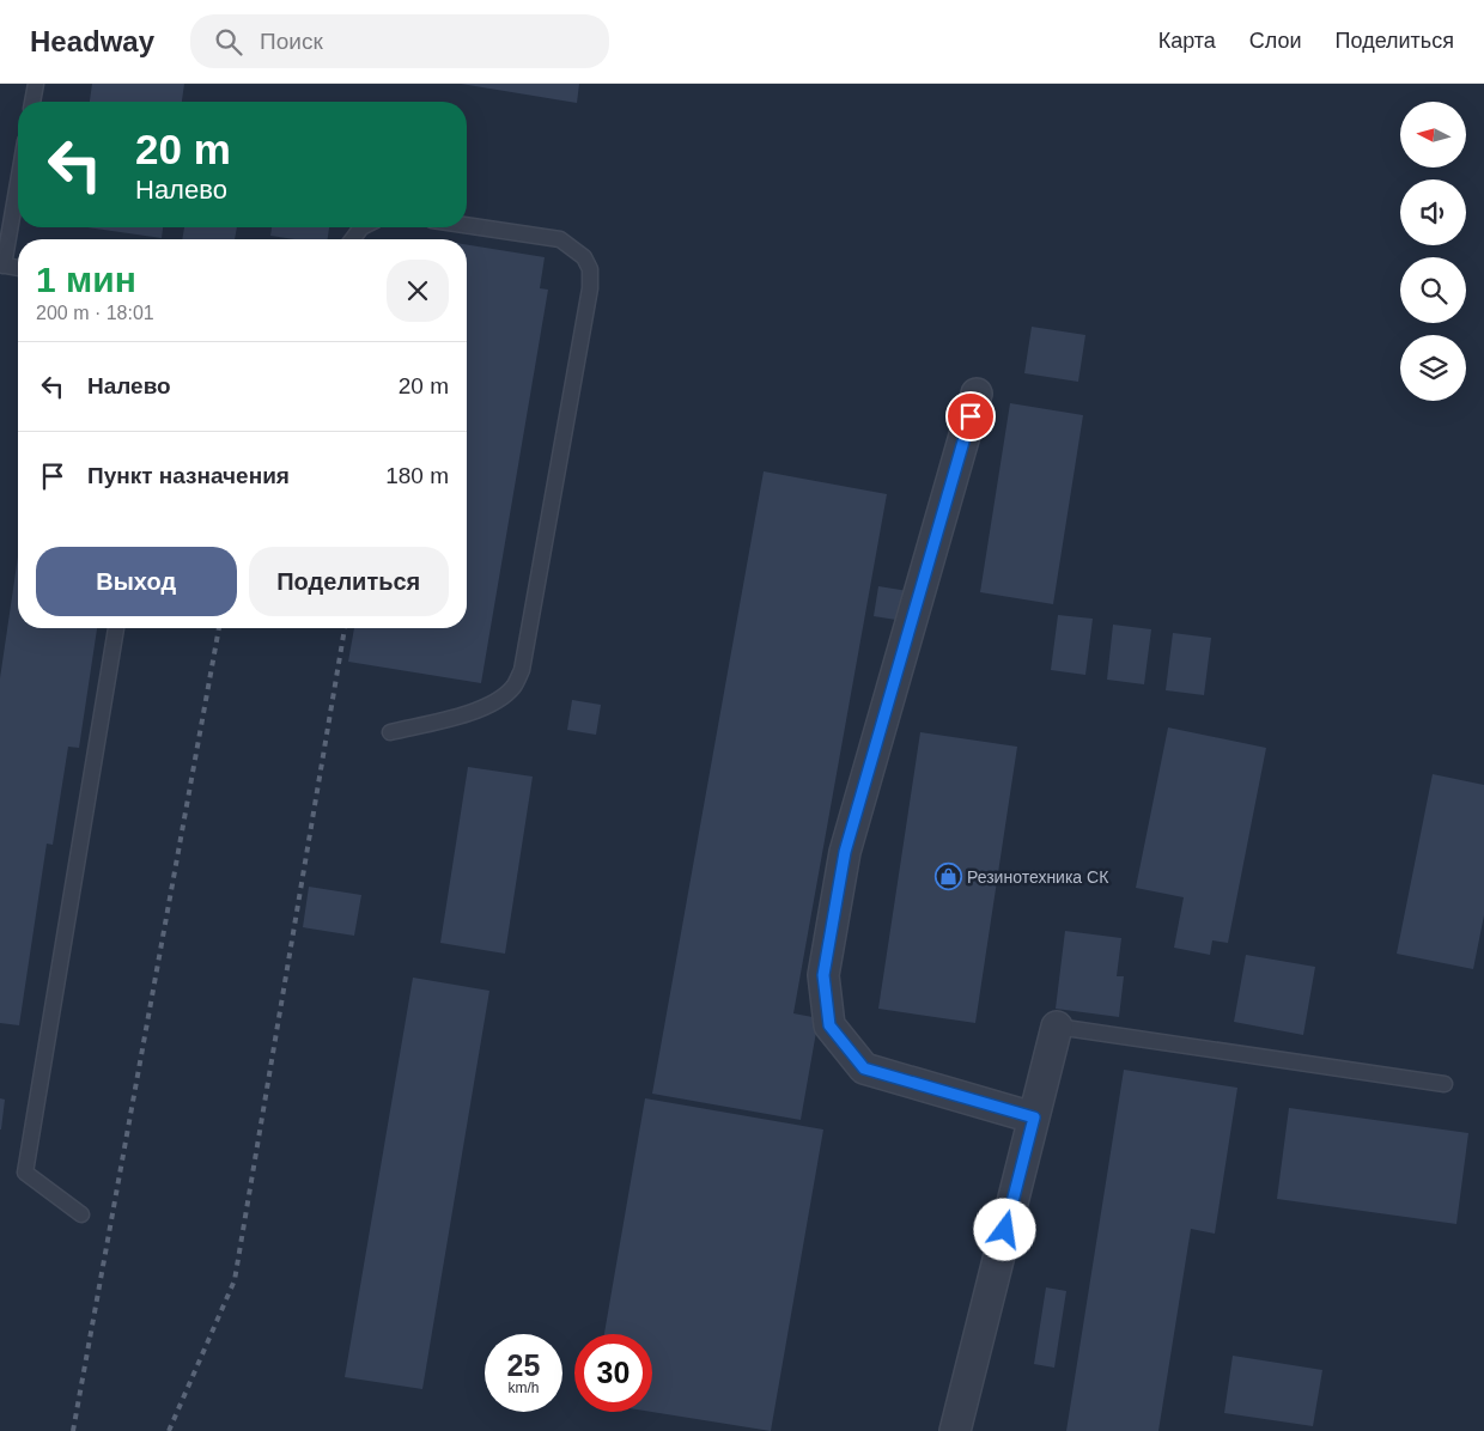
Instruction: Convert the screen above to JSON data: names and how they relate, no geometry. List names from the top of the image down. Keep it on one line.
{"places":{"shop":["Резинотехника СК"]},"north":"left","page":{"header":"Headway","search":"Поиск","nav":["Карта","Слои","Поделиться"],"turn":["20 m","Налево"],"heading":["1 мин","200 m · 18:01"],"list":[{"name":"Налево","value":"20 m"},{"name":"Пункт назначения","value":"180 m"}],"buttons":["Выход","Поделиться"],"speed":"25 km/h","limit":"30"}}
